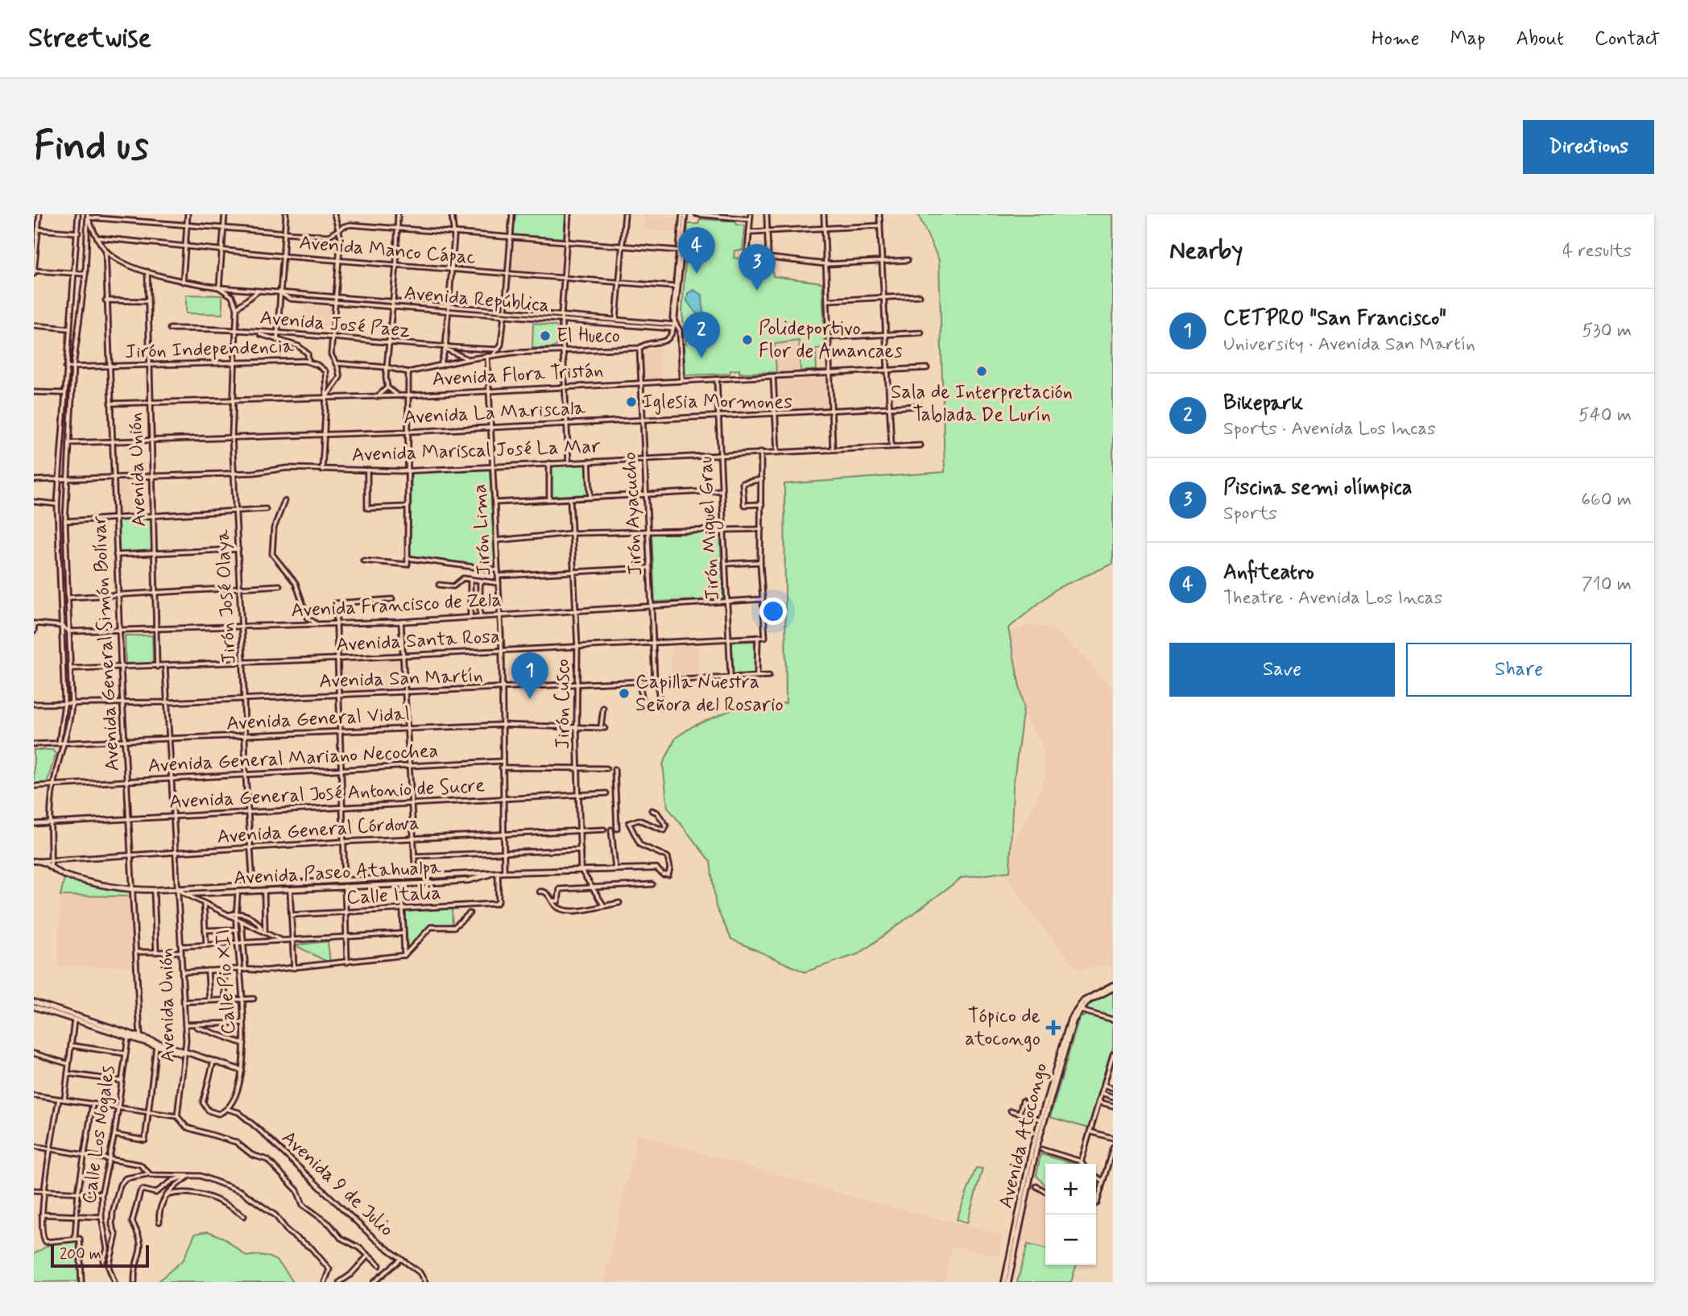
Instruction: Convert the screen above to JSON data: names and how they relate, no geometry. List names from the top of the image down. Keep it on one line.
{"streets":{"street":["Avenida Manco Cápac","Avenida República","Avenida José Paez","Jirón Independencia","Avenida Flora Tristán","Avenida La Mariscala","Avenida Mariscal José La Mar","Avenida Unión","Jirón Ayacucho","Jirón Miguel Grau","Jirón Lima","Jirón José Olaya","Avenida Francisco de Zela","Avenida Santa Rosa","Avenida General Simón Bolívar","Avenida San Martín","Jirón Cusco","Avenida General Vidal","Avenida General Mariano Necochea","Avenida General José Antonio de Sucre","Avenida General Córdova","Avenida Paseo Atahualpa","Calle Italia","Calle Pio XII","Calle Los Nogales","Avenida Atocongo","Avenida 9 de Julio"]},"crossings":[["Avenida Manco Cápac","Avenida República"],["Avenida República","Avenida Unión"],["Avenida República","Avenida General Simón Bolívar"],["Avenida José Paez","Jirón José Olaya"],["Jirón Independencia","Avenida Flora Tristán"],["Jirón Independencia","Avenida Unión"],["Jirón Independencia","Jirón José Olaya"],["Jirón Independencia","Avenida General Simón Bolívar"],["Avenida Flora Tristán","Avenida Unión"],["Avenida Flora Tristán","Jirón Ayacucho"],["Avenida Flora Tristán","Jirón Miguel Grau"],["Avenida Flora Tristán","Jirón Lima"],["Avenida Flora Tristán","Jirón José Olaya"],["Avenida Flora Tristán","Avenida General Simón Bolívar"],["Avenida La Mariscala","Avenida Unión"],["Avenida La Mariscala","Jirón Ayacucho"],["Avenida La Mariscala","Jirón Miguel Grau"],["Avenida La Mariscala","Jirón Lima"],["Avenida La Mariscala","Jirón José Olaya"],["Avenida La Mariscala","Avenida General Simón Bolívar"],["Avenida Mariscal José La Mar","Avenida Unión"],["Avenida Mariscal José La Mar","Jirón Ayacucho"],["Avenida Mariscal José La Mar","Jirón Miguel Grau"],["Avenida Mariscal José La Mar","Jirón Lima"],["Avenida Mariscal José La Mar","Jirón José Olaya"],["Avenida Mariscal José La Mar","Avenida General Simón Bolívar"],["Avenida Unión","Avenida Francisco de Zela"],["Avenida Unión","Avenida Santa Rosa"],["Avenida Unión","Avenida San Martín"],["Avenida Unión","Avenida General Vidal"],["Avenida Unión","Avenida General Mariano Necochea"],["Avenida Unión","Avenida General José Antonio de Sucre"],["Avenida Unión","Avenida General Córdova"],["Avenida Unión","Avenida Paseo Atahualpa"],["Jirón Ayacucho","Avenida Francisco de Zela"],["Jirón Ayacucho","Avenida Santa Rosa"],["Jirón Ayacucho","Avenida San Martín"],["Jirón Miguel Grau","Avenida Francisco de Zela"],["Jirón Miguel Grau","Avenida Santa Rosa"],["Jirón Miguel Grau","Avenida San Martín"],["Jirón Lima","Avenida Francisco de Zela"],["Jirón Lima","Avenida Santa Rosa"],["Jirón Lima","Avenida San Martín"],["Jirón Lima","Avenida General Vidal"],["Jirón Lima","Avenida General Mariano Necochea"],["Jirón Lima","Avenida General José Antonio de Sucre"],["Jirón Lima","Avenida General Córdova"],["Jirón Lima","Avenida Paseo Atahualpa"],["Jirón José Olaya","Avenida Francisco de Zela"],["Jirón José Olaya","Avenida Santa Rosa"],["Jirón José Olaya","Avenida San Martín"],["Jirón José Olaya","Avenida General Vidal"],["Jirón José Olaya","Avenida General Mariano Necochea"],["Jirón José Olaya","Avenida General José Antonio de Sucre"],["Jirón José Olaya","Avenida General Córdova"],["Jirón José Olaya","Avenida Paseo Atahualpa"],["Avenida Francisco de Zela","Avenida Santa Rosa"],["Avenida Francisco de Zela","Avenida General Simón Bolívar"],["Avenida Francisco de Zela","Jirón Cusco"],["Avenida Santa Rosa","Avenida General Simón Bolívar"],["Avenida Santa Rosa","Jirón Cusco"],["Avenida General Simón Bolívar","Avenida San Martín"],["Avenida General Simón Bolívar","Avenida General Vidal"],["Avenida General Simón Bolívar","Avenida General Mariano Necochea"],["Avenida General Simón Bolívar","Avenida General José Antonio de Sucre"],["Avenida General Simón Bolívar","Avenida General Córdova"],["Avenida General Simón Bolívar","Avenida Paseo Atahualpa"],["Avenida San Martín","Jirón Cusco"],["Jirón Cusco","Avenida General Vidal"],["Jirón Cusco","Avenida General José Antonio de Sucre"],["Jirón Cusco","Avenida General Córdova"],["Jirón Cusco","Avenida Paseo Atahualpa"],["Avenida General Córdova","Avenida Paseo Atahualpa"],["Avenida Paseo Atahualpa","Calle Italia"],["Avenida Paseo Atahualpa","Calle Pio XII"],["Calle Pio XII","Avenida 9 de Julio"]],"places":{"other":["El Hueco","Polideportivo Flor de Amancaes","Sala de Interpretación Tablada De Lurín","Iglesia Mormones","Capilla Nuestra Señora del Rosario"],"health":["Tópico de atocongo"]},"scale_bar":"200 m","page":{"header":"Streetwise","nav":["Home","Map","About","Contact"],"buttons":["Directions",["Save","Share"]],"title":"Find us","heading":["Nearby","4 results"],"pins":["4","3","2","1"],"list":[{"mark":"1","name":"CETPRO \"San Francisco\"","note":"University · Avenida San Martín","value":"530 m"},{"mark":"2","name":"Bikepark","note":"Sports · Avenida Los Incas","value":"540 m"},{"mark":"3","name":"Piscina semi olímpica","note":"Sports","value":"660 m"},{"mark":"4","name":"Anfiteatro","note":"Theatre · Avenida Los Incas","value":"710 m"}],"map_buttons":["+","−"],"scale":"200 m"}}
